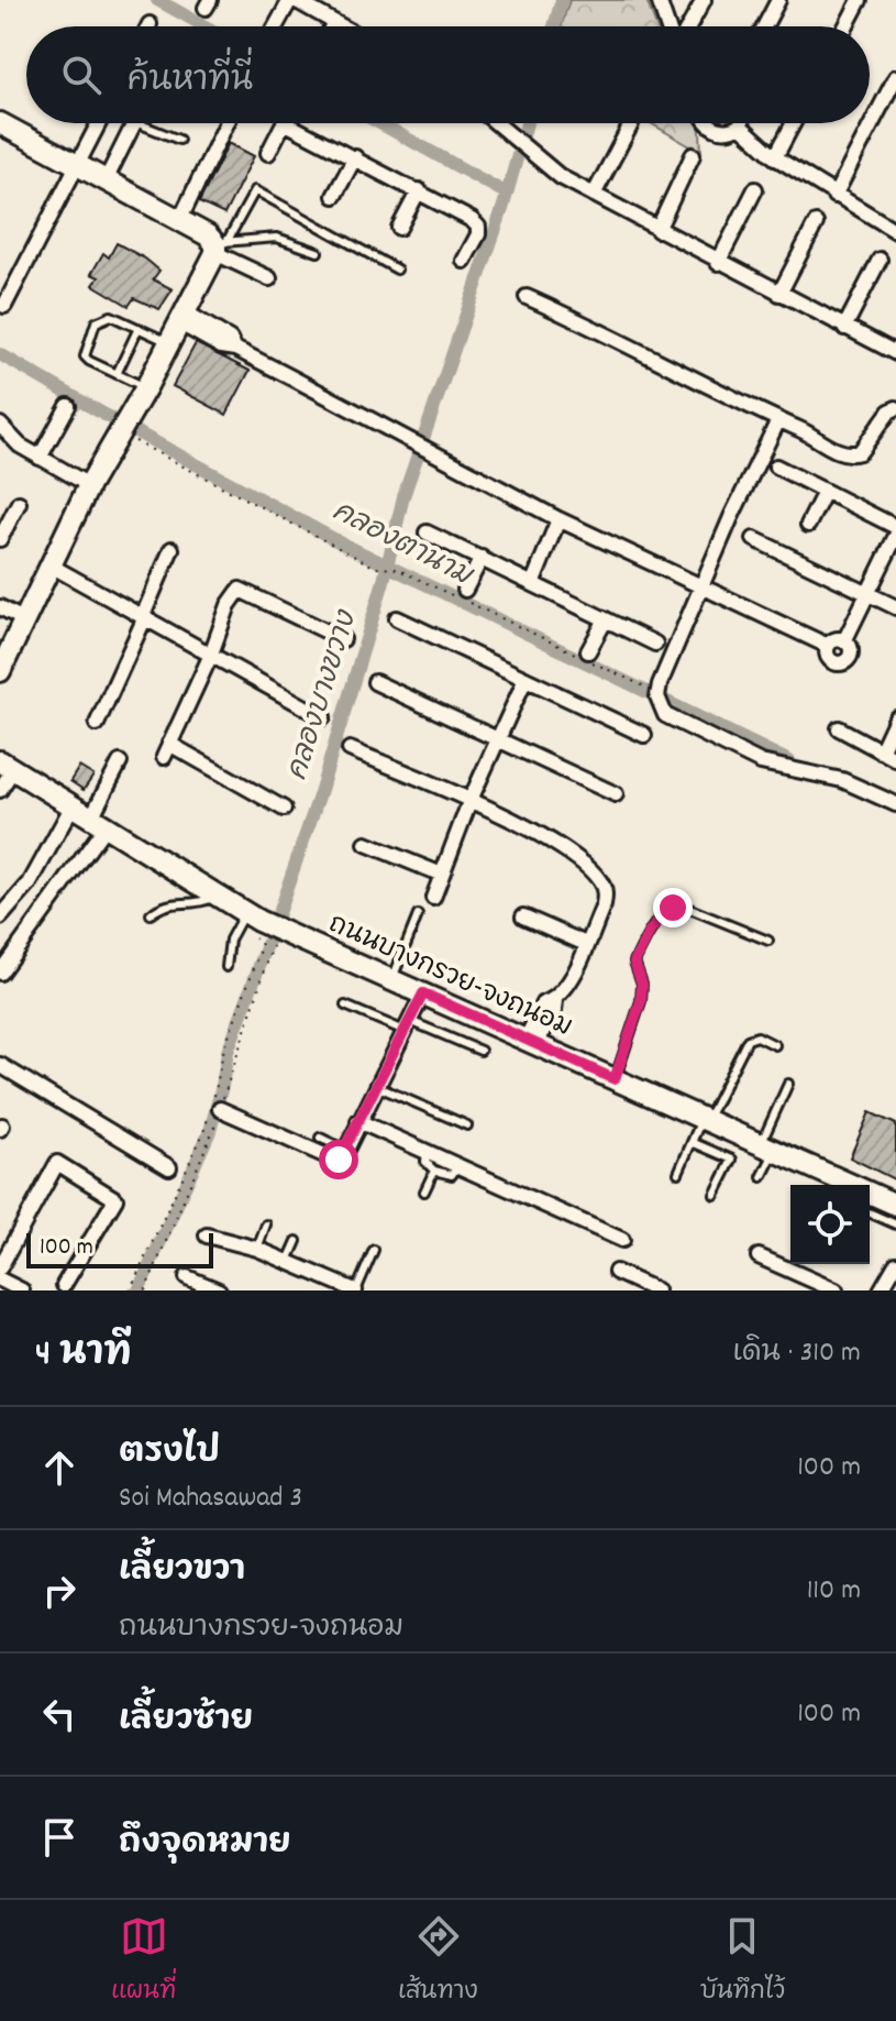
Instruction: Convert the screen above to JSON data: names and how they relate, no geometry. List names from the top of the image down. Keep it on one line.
{"streets":{"street":["ถนนบางกรวย-จงถนอม"]},"water":["คลองตานาม","คลองบางขวาง"],"scale_bar":"100 m","page":{"search":"ค้นหาที่นี่","scale":"100 m","heading":["4 นาที","เดิน · 310 m"],"list":[["ตรงไป","Soi Mahasawad 3","100 m"],["เลี้ยวขวา","ถนนบางกรวย-จงถนอม","110 m"],["เลี้ยวซ้าย","100 m"],"ถึงจุดหมาย"],"nav":["แผนที่","เส้นทาง","บันทึกไว้"]}}
